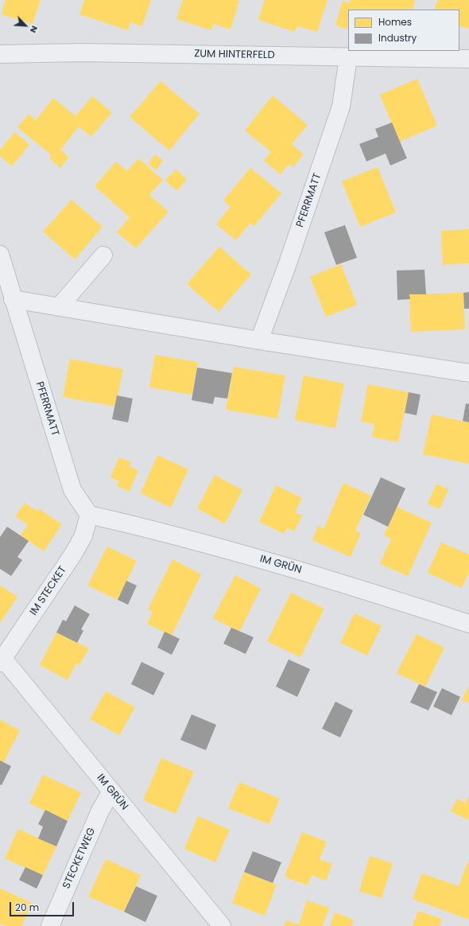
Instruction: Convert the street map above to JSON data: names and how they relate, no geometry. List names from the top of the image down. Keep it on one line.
{"streets":{"street":["ZUM HINTERFELD","PFERRMATT","IM GRÜN","IM STECKET","STECKETWEG"]},"crossings":[["ZUM HINTERFELD","PFERRMATT"],["PFERRMATT","IM GRÜN"],["PFERRMATT","IM STECKET"],["IM GRÜN","IM STECKET"],["IM GRÜN","STECKETWEG"]],"legend":["Homes","Industry"],"scale_bar":"20 m","north":"bottom right"}
